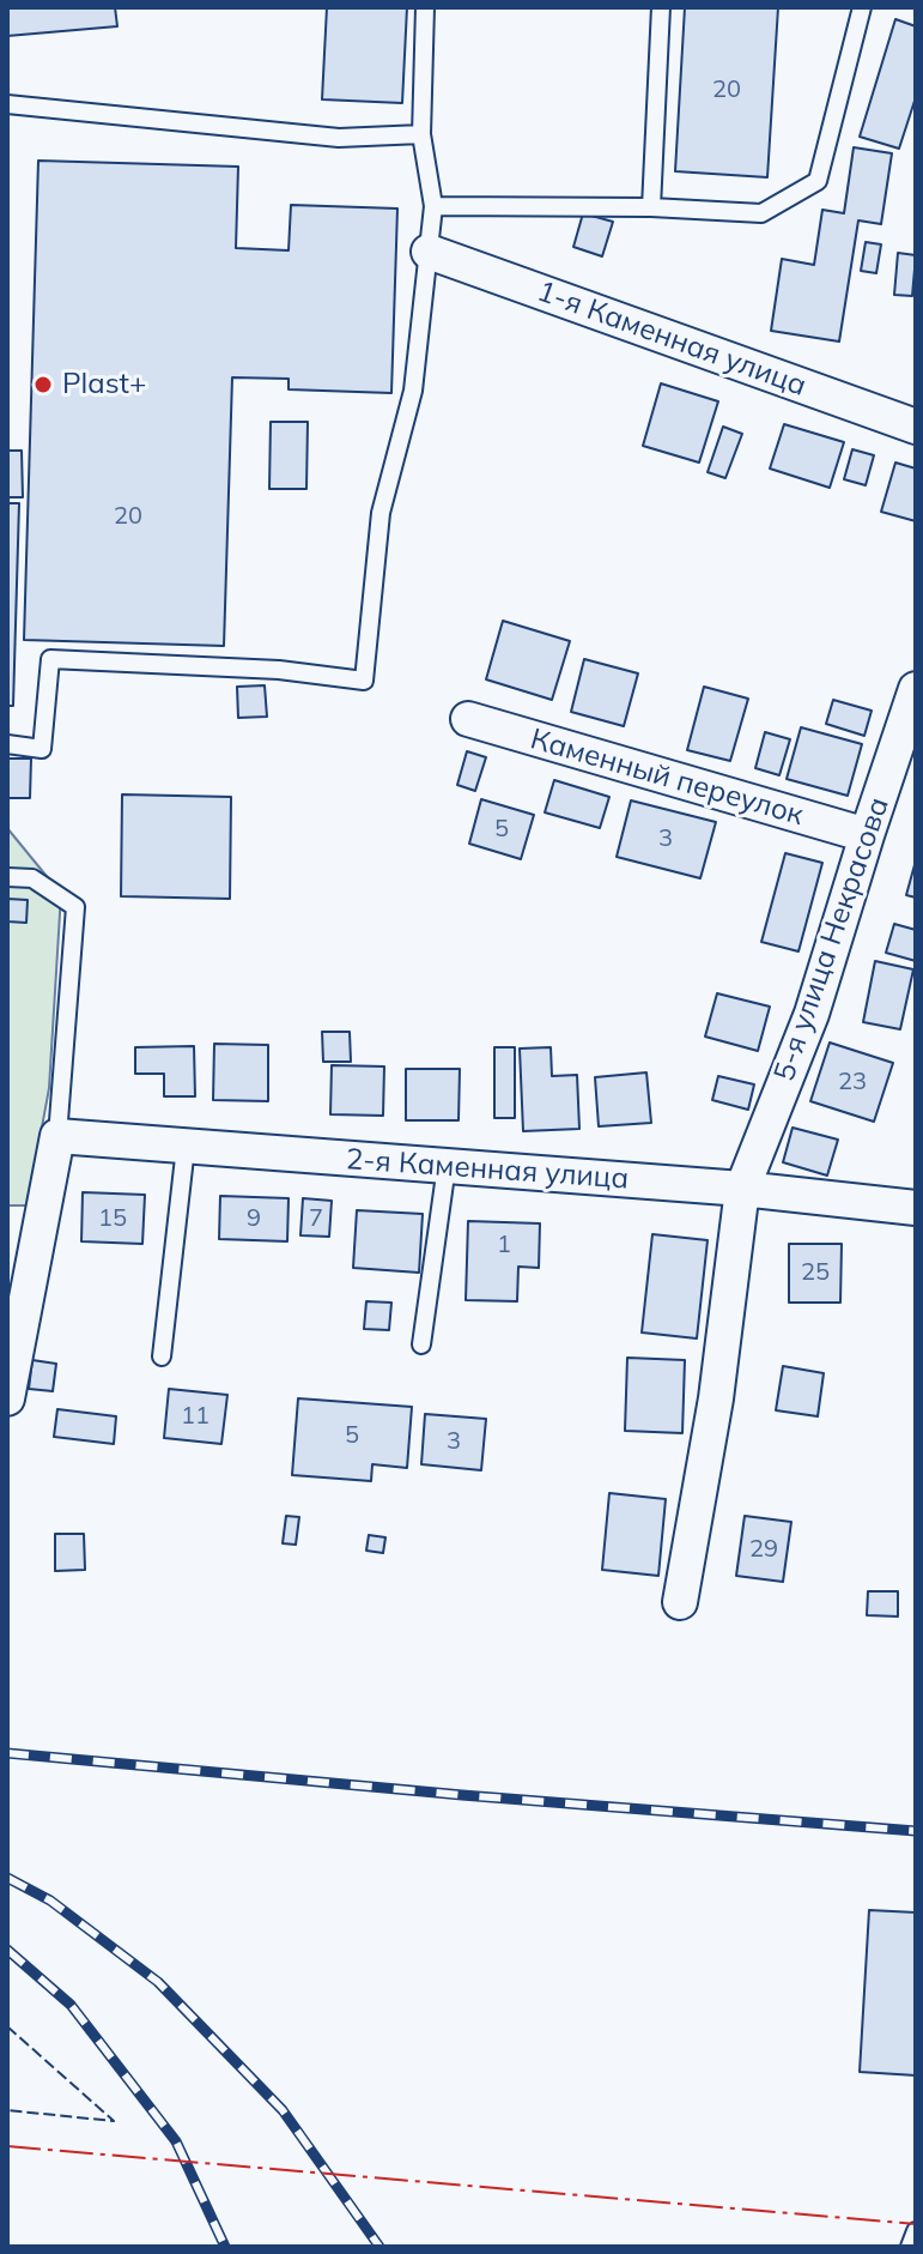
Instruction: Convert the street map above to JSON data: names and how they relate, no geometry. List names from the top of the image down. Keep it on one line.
{"streets":{"street":["1-я Каменная улица","Каменный переулок","5-я улица Некрасова","2-я Каменная улица"]},"crossings":[["Каменный переулок","5-я улица Некрасова"],["5-я улица Некрасова","2-я Каменная улица"]],"places":["Plast+"],"house_numbers":["20","20","5","3","23","15","9","7","1","25","11","5","3","29"]}
